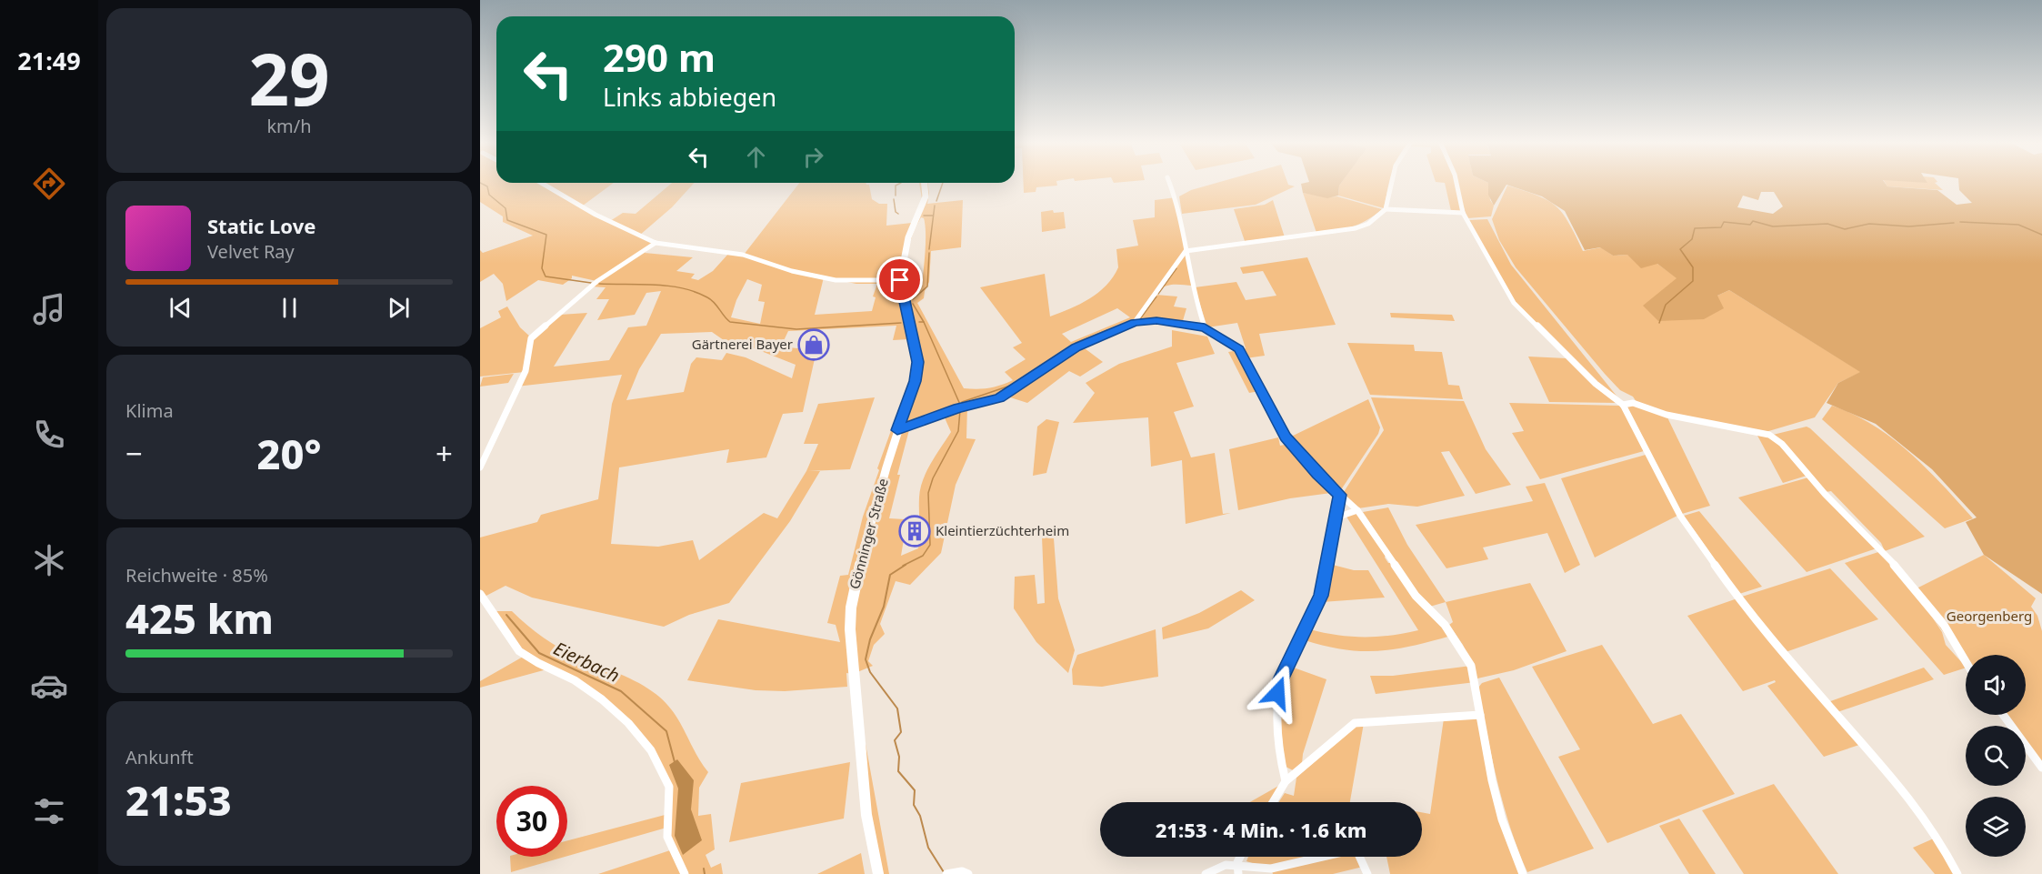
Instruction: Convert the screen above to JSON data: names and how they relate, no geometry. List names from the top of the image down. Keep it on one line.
{"streets":{"street":["Gönninger Straße"]},"water":["Eierbach"],"parks":["Georgenberg"],"places":{"shop":["Gärtnerei Bayer"],"building":["Kleintierzüchterheim"]},"page":{"tabs":"21:49","tile":[["29","km/h"],"Klima",["Reichweite · 85%","425 km"],["Ankunft","21:53"]],"turn":["290 m","Links abbiegen"],"song":["Static Love","Velvet Ray"],"heat":["−","20°","+"],"limit":"30","trip":"21:53 · 4 Min. · 1.6 km"}}
